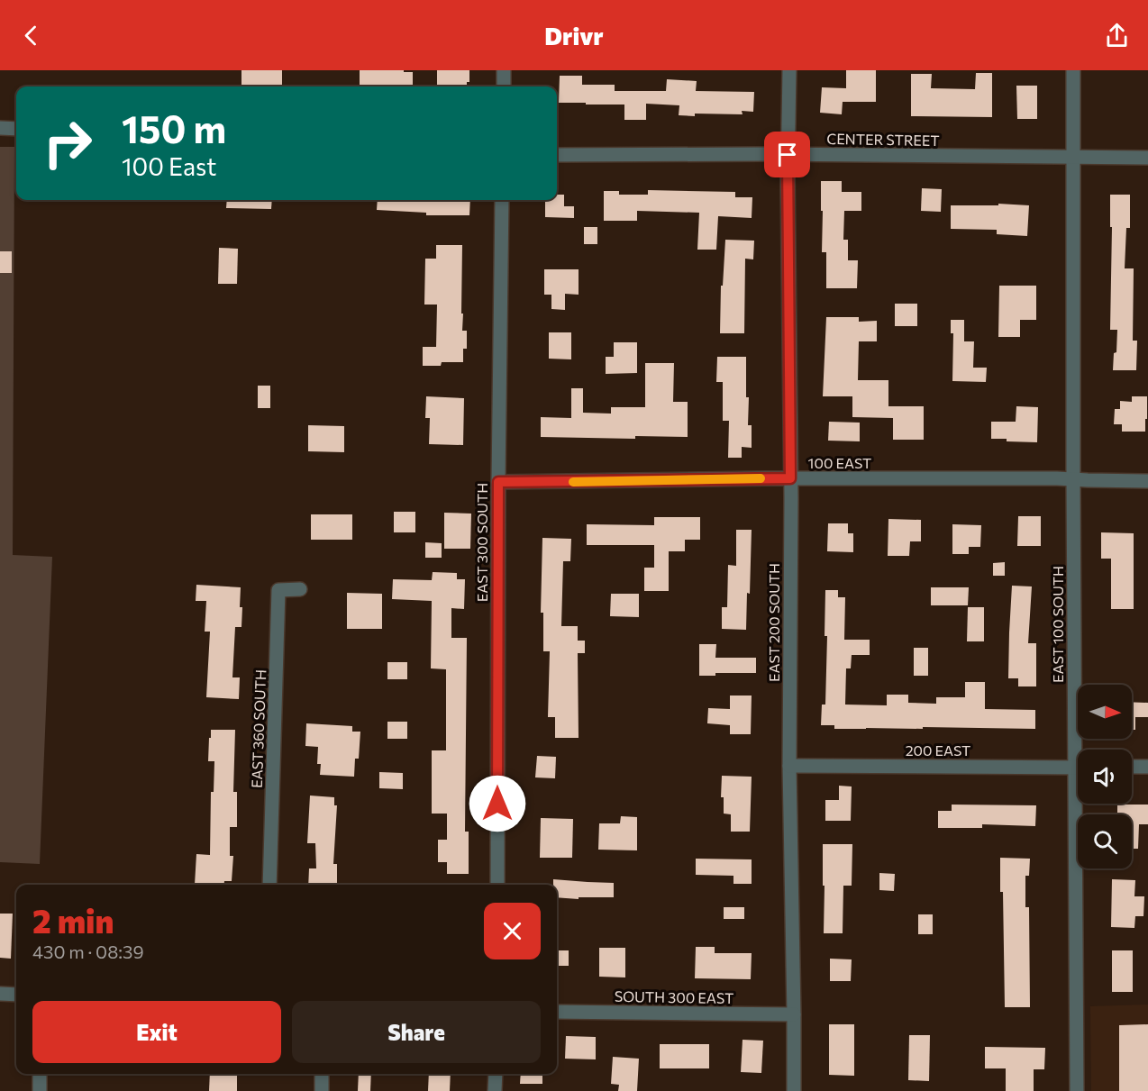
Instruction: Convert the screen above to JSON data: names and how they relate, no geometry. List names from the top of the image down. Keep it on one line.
{"streets":{"street":["CENTER STREET","100 EAST","EAST 300 SOUTH","EAST 200 SOUTH","EAST 100 SOUTH","EAST 360 SOUTH","200 EAST","SOUTH 300 EAST"]},"crossings":[["CENTER STREET","EAST 200 SOUTH"],["CENTER STREET","EAST 100 SOUTH"],["100 EAST","EAST 300 SOUTH"],["100 EAST","EAST 200 SOUTH"],["100 EAST","EAST 100 SOUTH"],["EAST 200 SOUTH","200 EAST"],["EAST 200 SOUTH","SOUTH 300 EAST"]],"north":"right","page":{"header":"Drivr","turn":["150 m","100 East"],"heading":["2 min","430 m · 08:39"],"buttons":["Exit","Share"]}}
